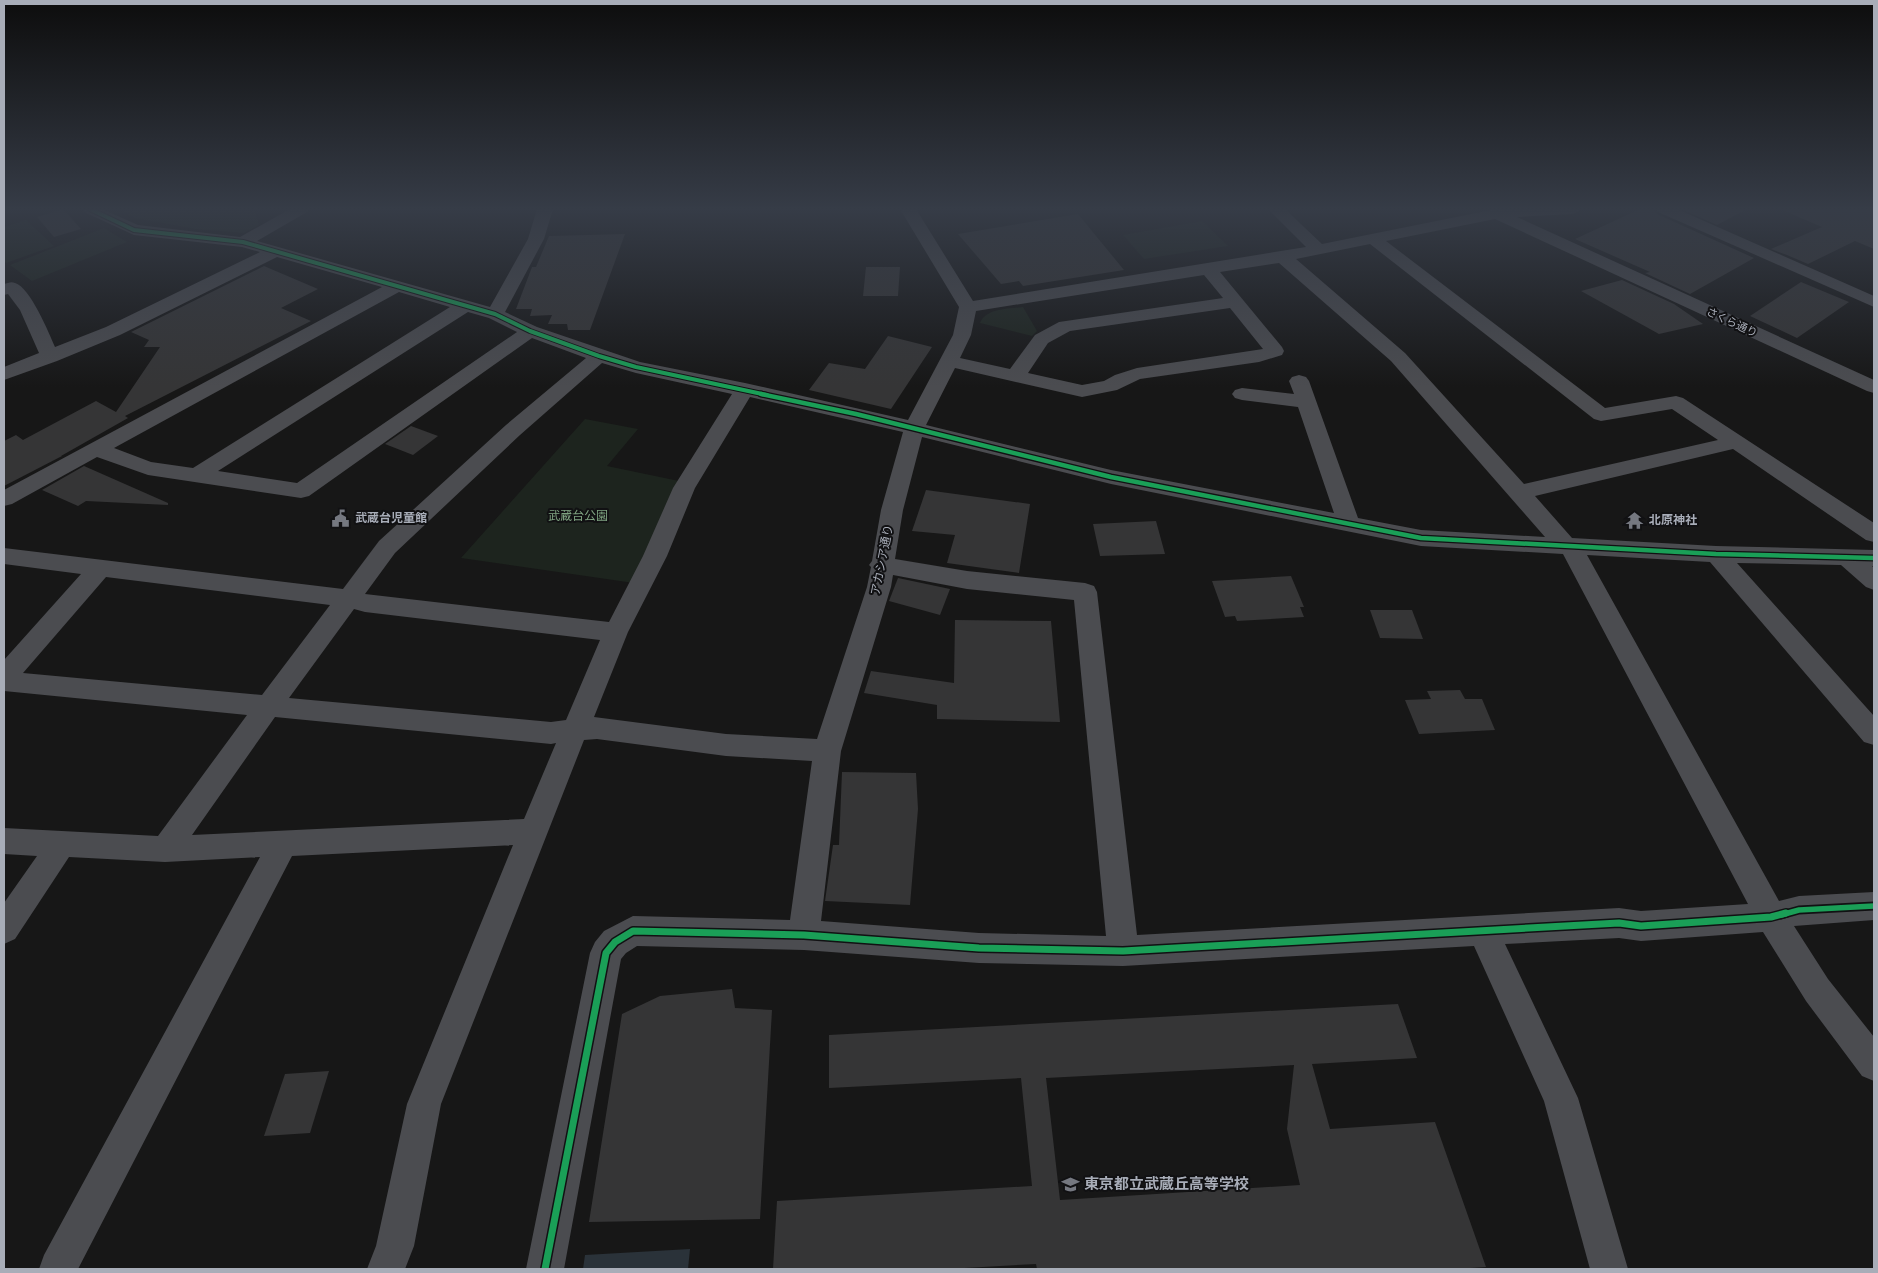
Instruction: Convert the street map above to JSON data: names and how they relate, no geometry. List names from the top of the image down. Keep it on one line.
{"streets":{"street":["さくら通り","アカシア通り"]},"parks":["武蔵台公園"],"places":{"public building":["武蔵台児童館"],"temple":["北原神社"],"school or university":["東京都立武蔵丘高等学校"]}}
